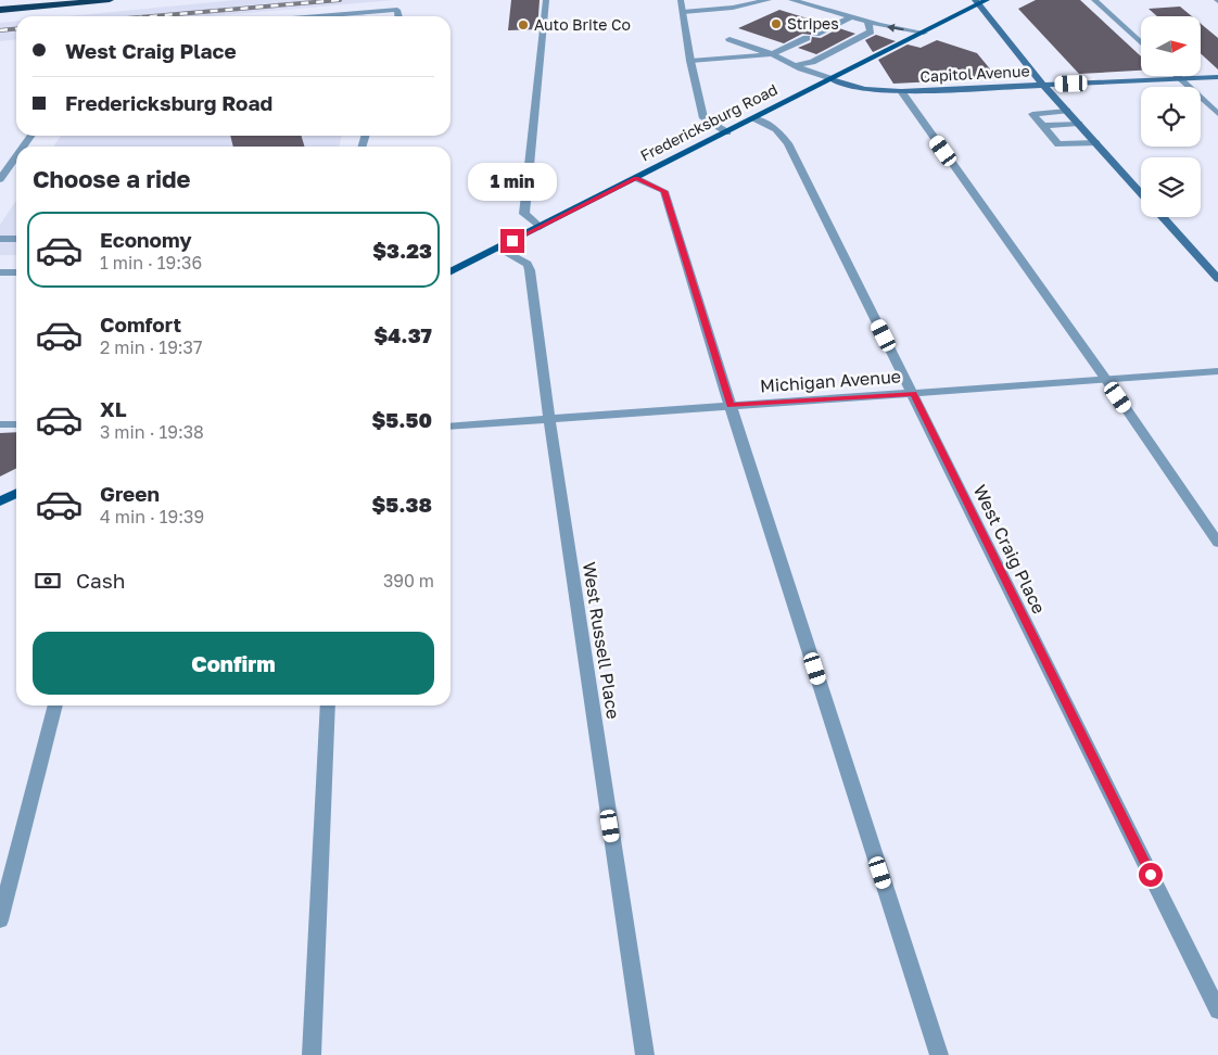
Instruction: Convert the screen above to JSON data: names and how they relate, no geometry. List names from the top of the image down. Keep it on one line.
{"streets":{"main road":["Fredericksburg Road"],"street":["Capitol Avenue","Michigan Avenue","West Craig Place","West Russell Place"]},"crossings":[["Capitol Avenue","Fredericksburg Road"],["Fredericksburg Road","West Craig Place"],["Fredericksburg Road","West Russell Place"],["Michigan Avenue","West Craig Place"],["Michigan Avenue","West Russell Place"]],"places":["Stripes","Auto Brite Co"],"north":"right","page":{"banner":["West Craig Place","Fredericksburg Road"],"heading":"Choose a ride","bubble":"1 min","list":[{"name":"Economy","note":"1 min · 19:36","value":"$3.23"},{"name":"Comfort","note":"2 min · 19:37","value":"$4.37"},{"name":"XL","note":"3 min · 19:38","value":"$5.50"},{"name":"Green","note":"4 min · 19:39","value":"$5.38"}],"pay":["Cash","390 m"],"buttons":"Confirm"}}
